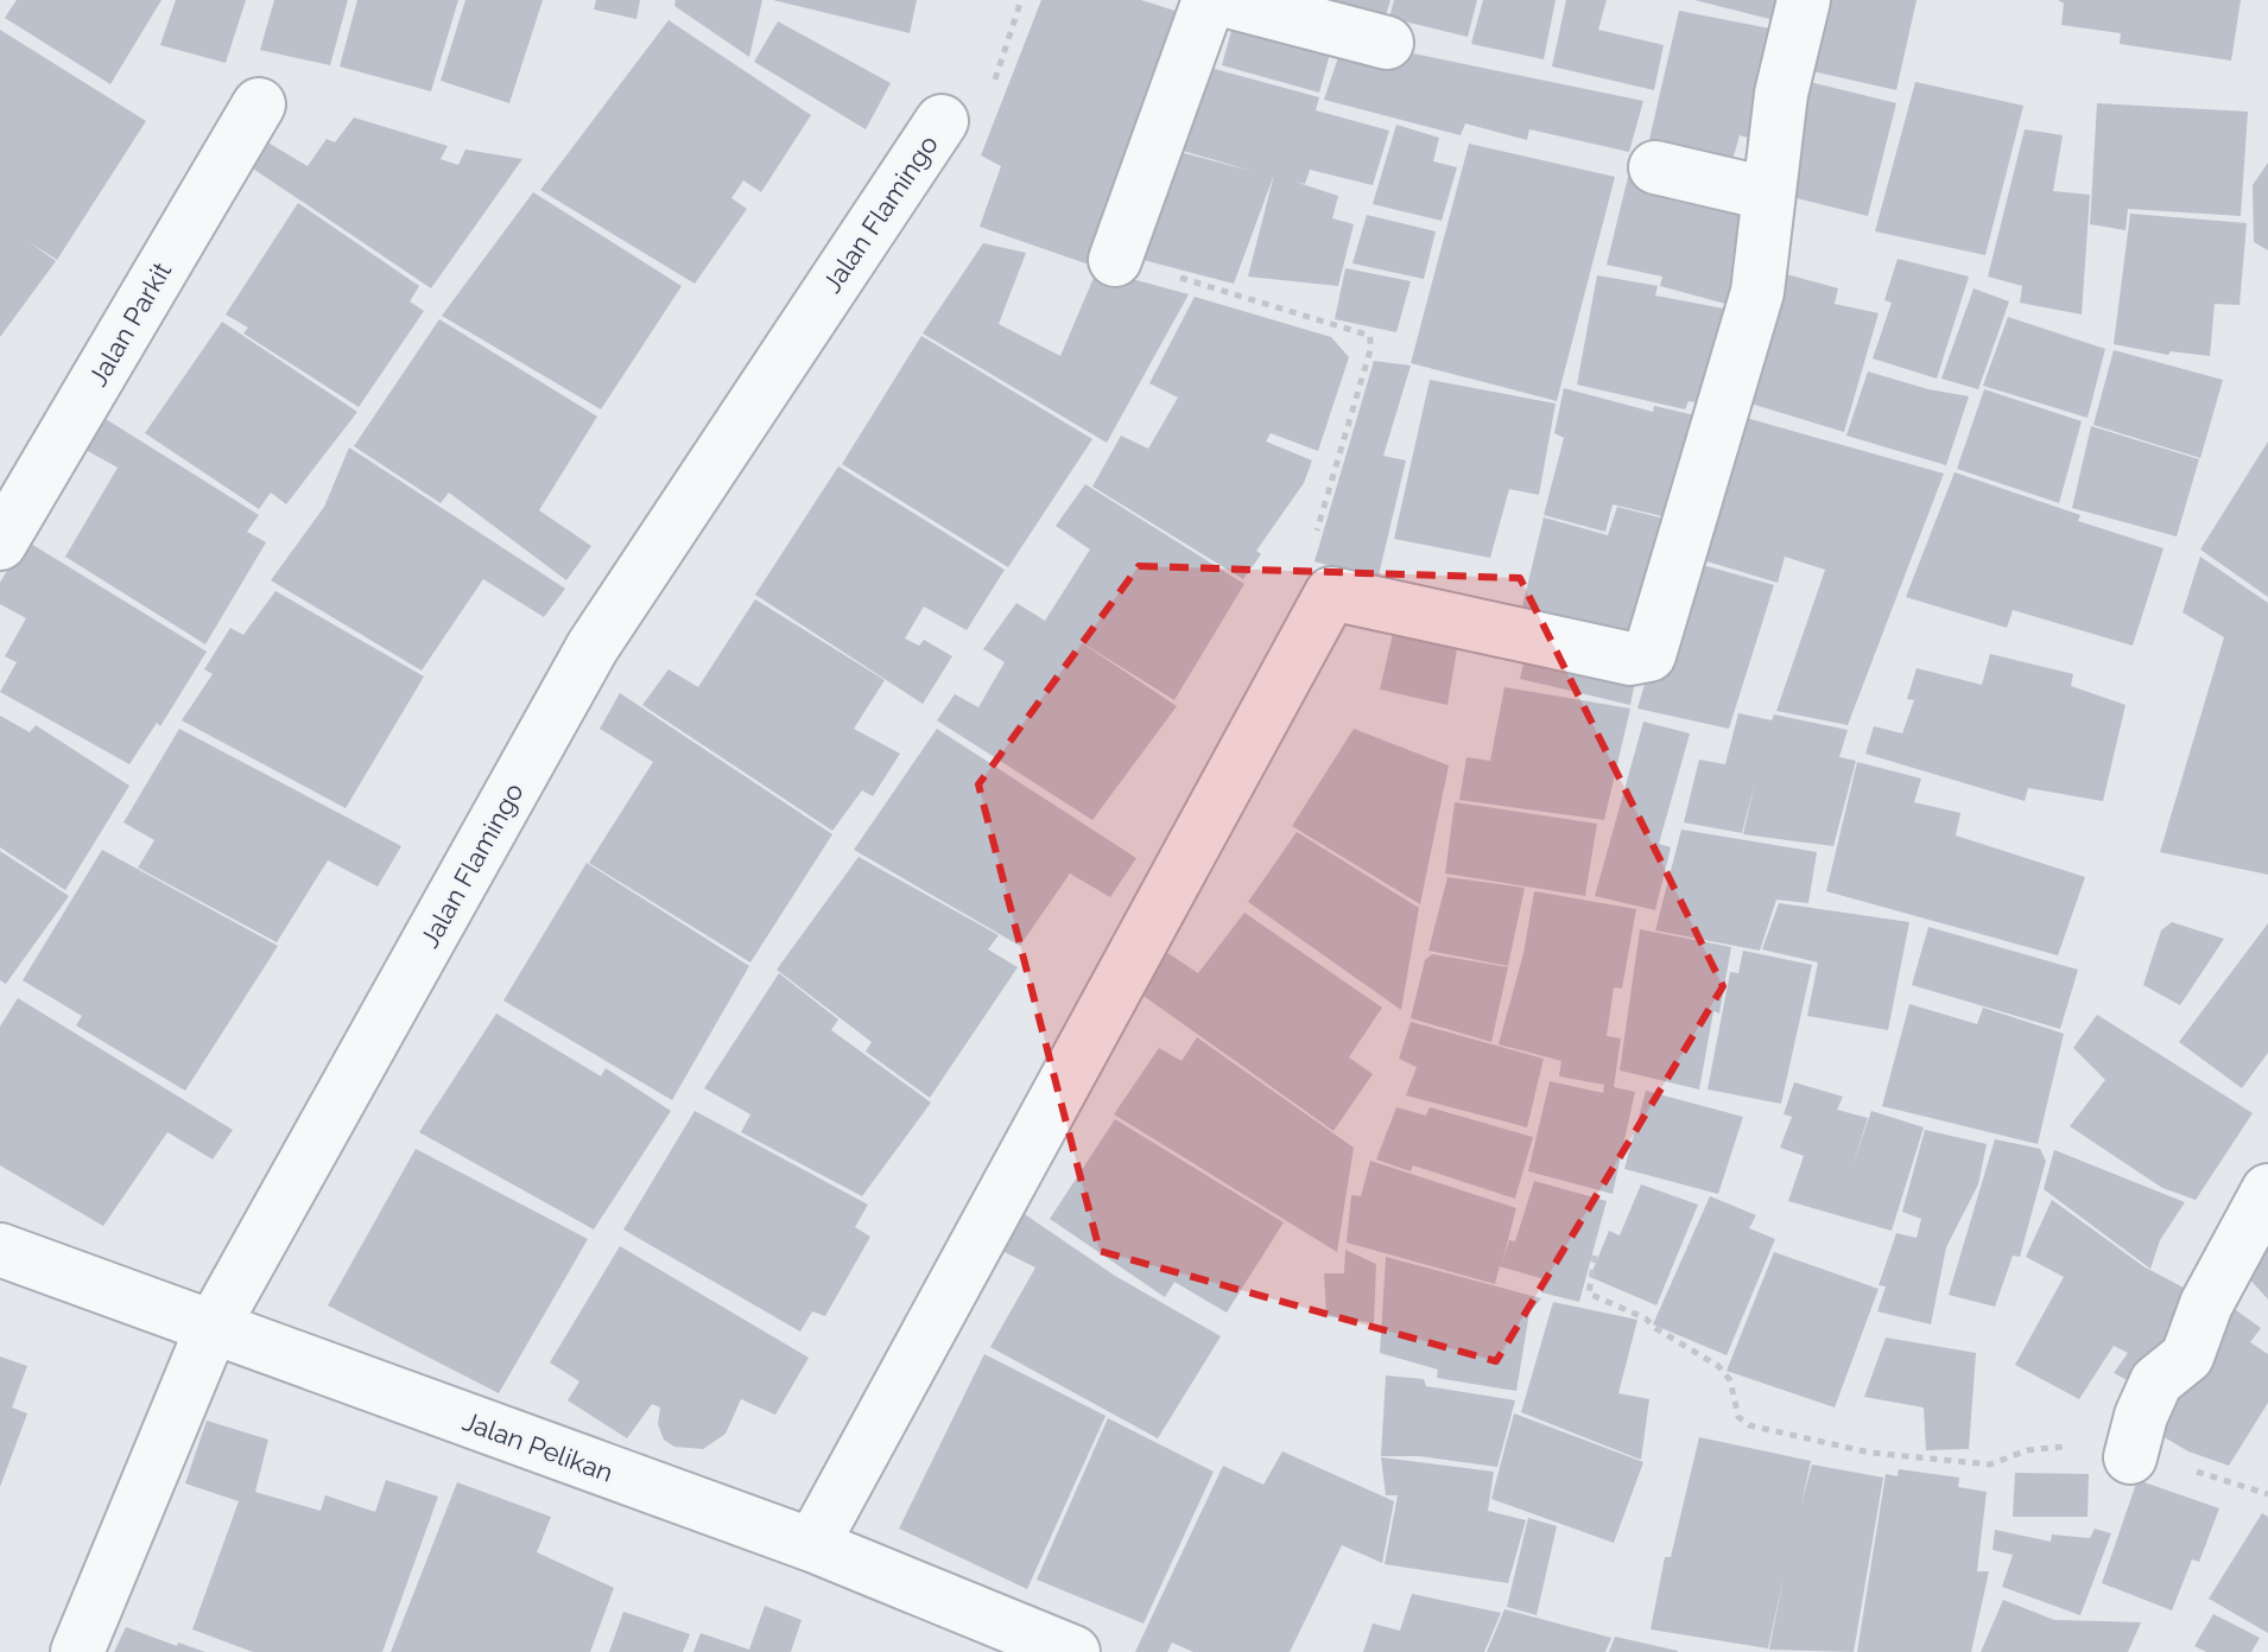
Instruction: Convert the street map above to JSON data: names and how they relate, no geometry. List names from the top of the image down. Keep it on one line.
{"streets":{"street":["Jalan Flamingo","Jalan Parkit","Jalan Pelikan"]},"crossings":[["Jalan Flamingo","Jalan Pelikan"]]}
